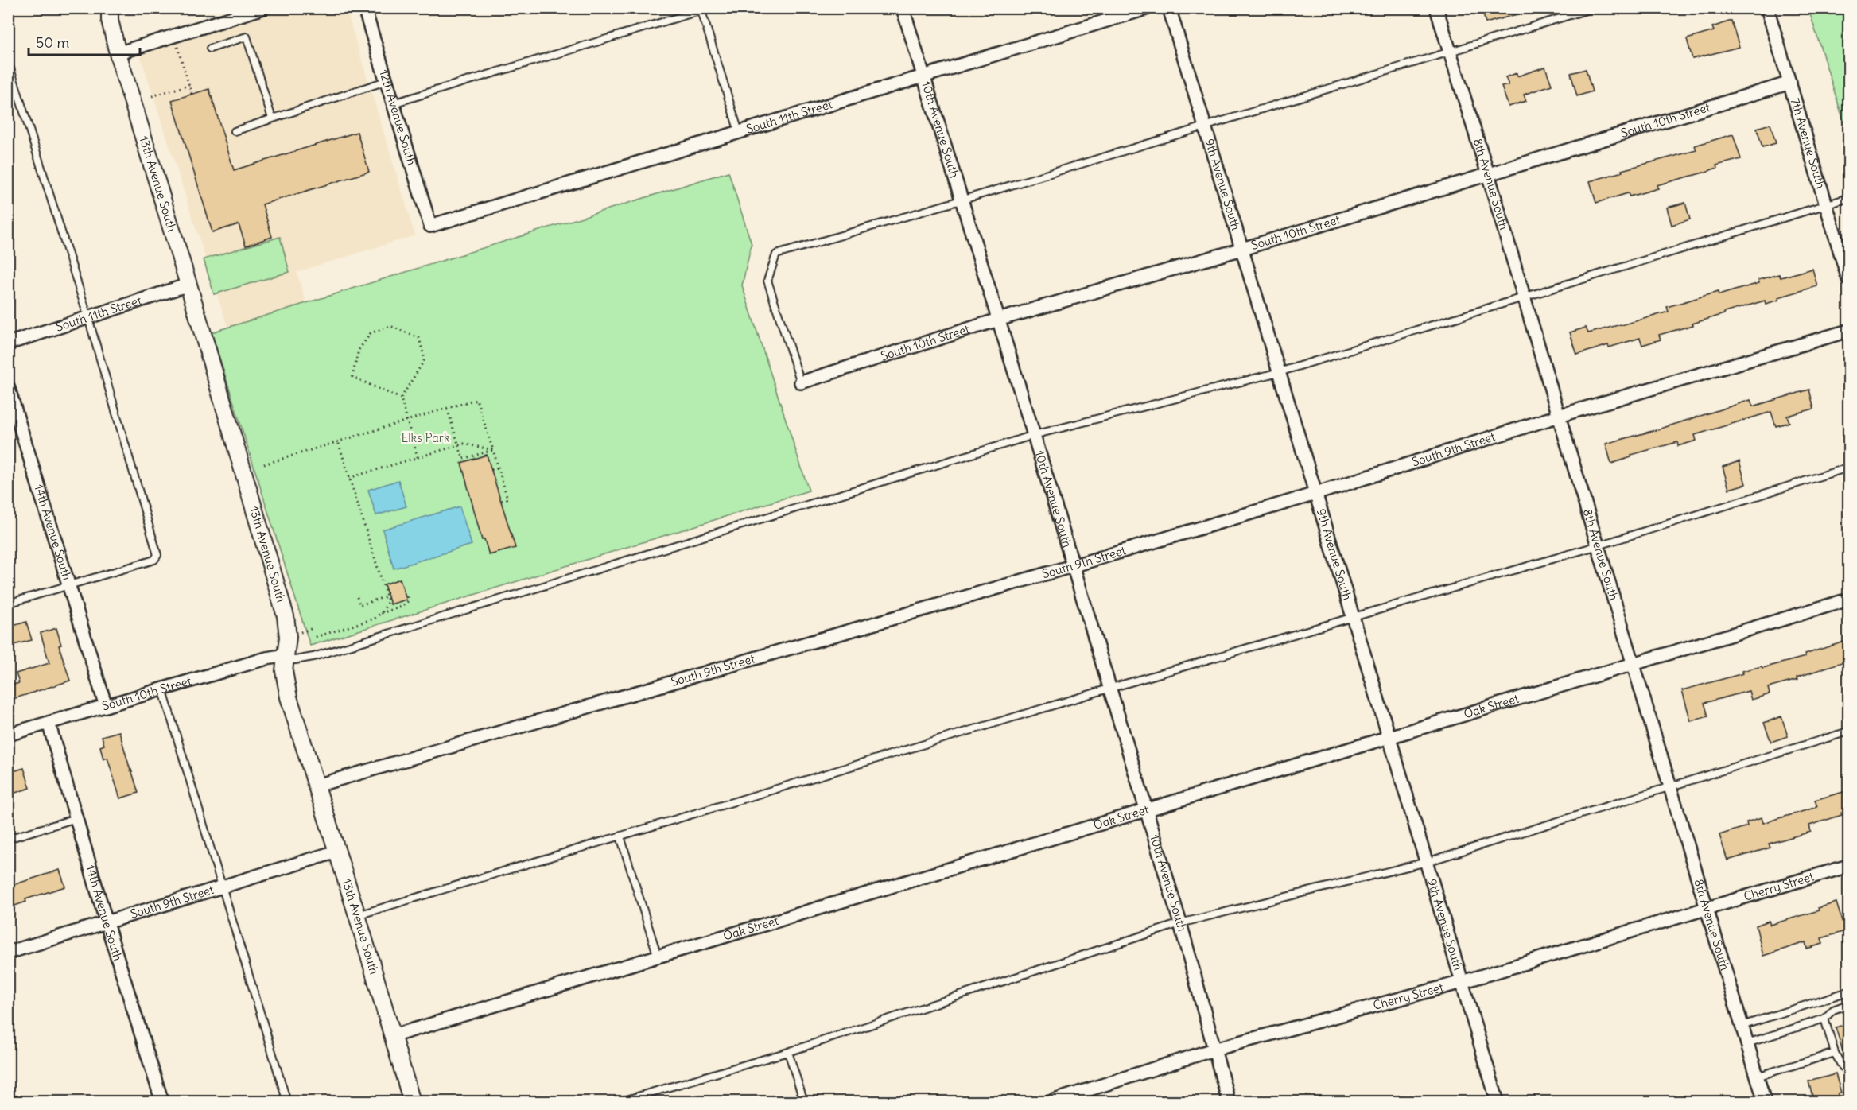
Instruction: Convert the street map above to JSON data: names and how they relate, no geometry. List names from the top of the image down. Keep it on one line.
{"streets":{"street":["12th Avenue South","South 11th Street","South 10th Street","10th Avenue South","7th Avenue South","13th Avenue South","9th Avenue South","8th Avenue South","South 9th Street","14th Avenue South","Oak Street","Cherry Street"]},"crossings":[["12th Avenue South","South 11th Street"],["South 11th Street","10th Avenue South"],["South 11th Street","13th Avenue South"],["South 10th Street","10th Avenue South"],["South 10th Street","7th Avenue South"],["South 10th Street","13th Avenue South"],["South 10th Street","9th Avenue South"],["South 10th Street","8th Avenue South"],["South 10th Street","14th Avenue South"],["10th Avenue South","South 9th Street"],["10th Avenue South","Oak Street"],["10th Avenue South","Cherry Street"],["13th Avenue South","South 9th Street"],["13th Avenue South","Oak Street"],["9th Avenue South","South 9th Street"],["9th Avenue South","Oak Street"],["9th Avenue South","Cherry Street"],["8th Avenue South","South 9th Street"],["8th Avenue South","Oak Street"],["8th Avenue South","Cherry Street"],["South 9th Street","14th Avenue South"]],"parks":["Elks Park"],"scale_bar":"50 m"}
